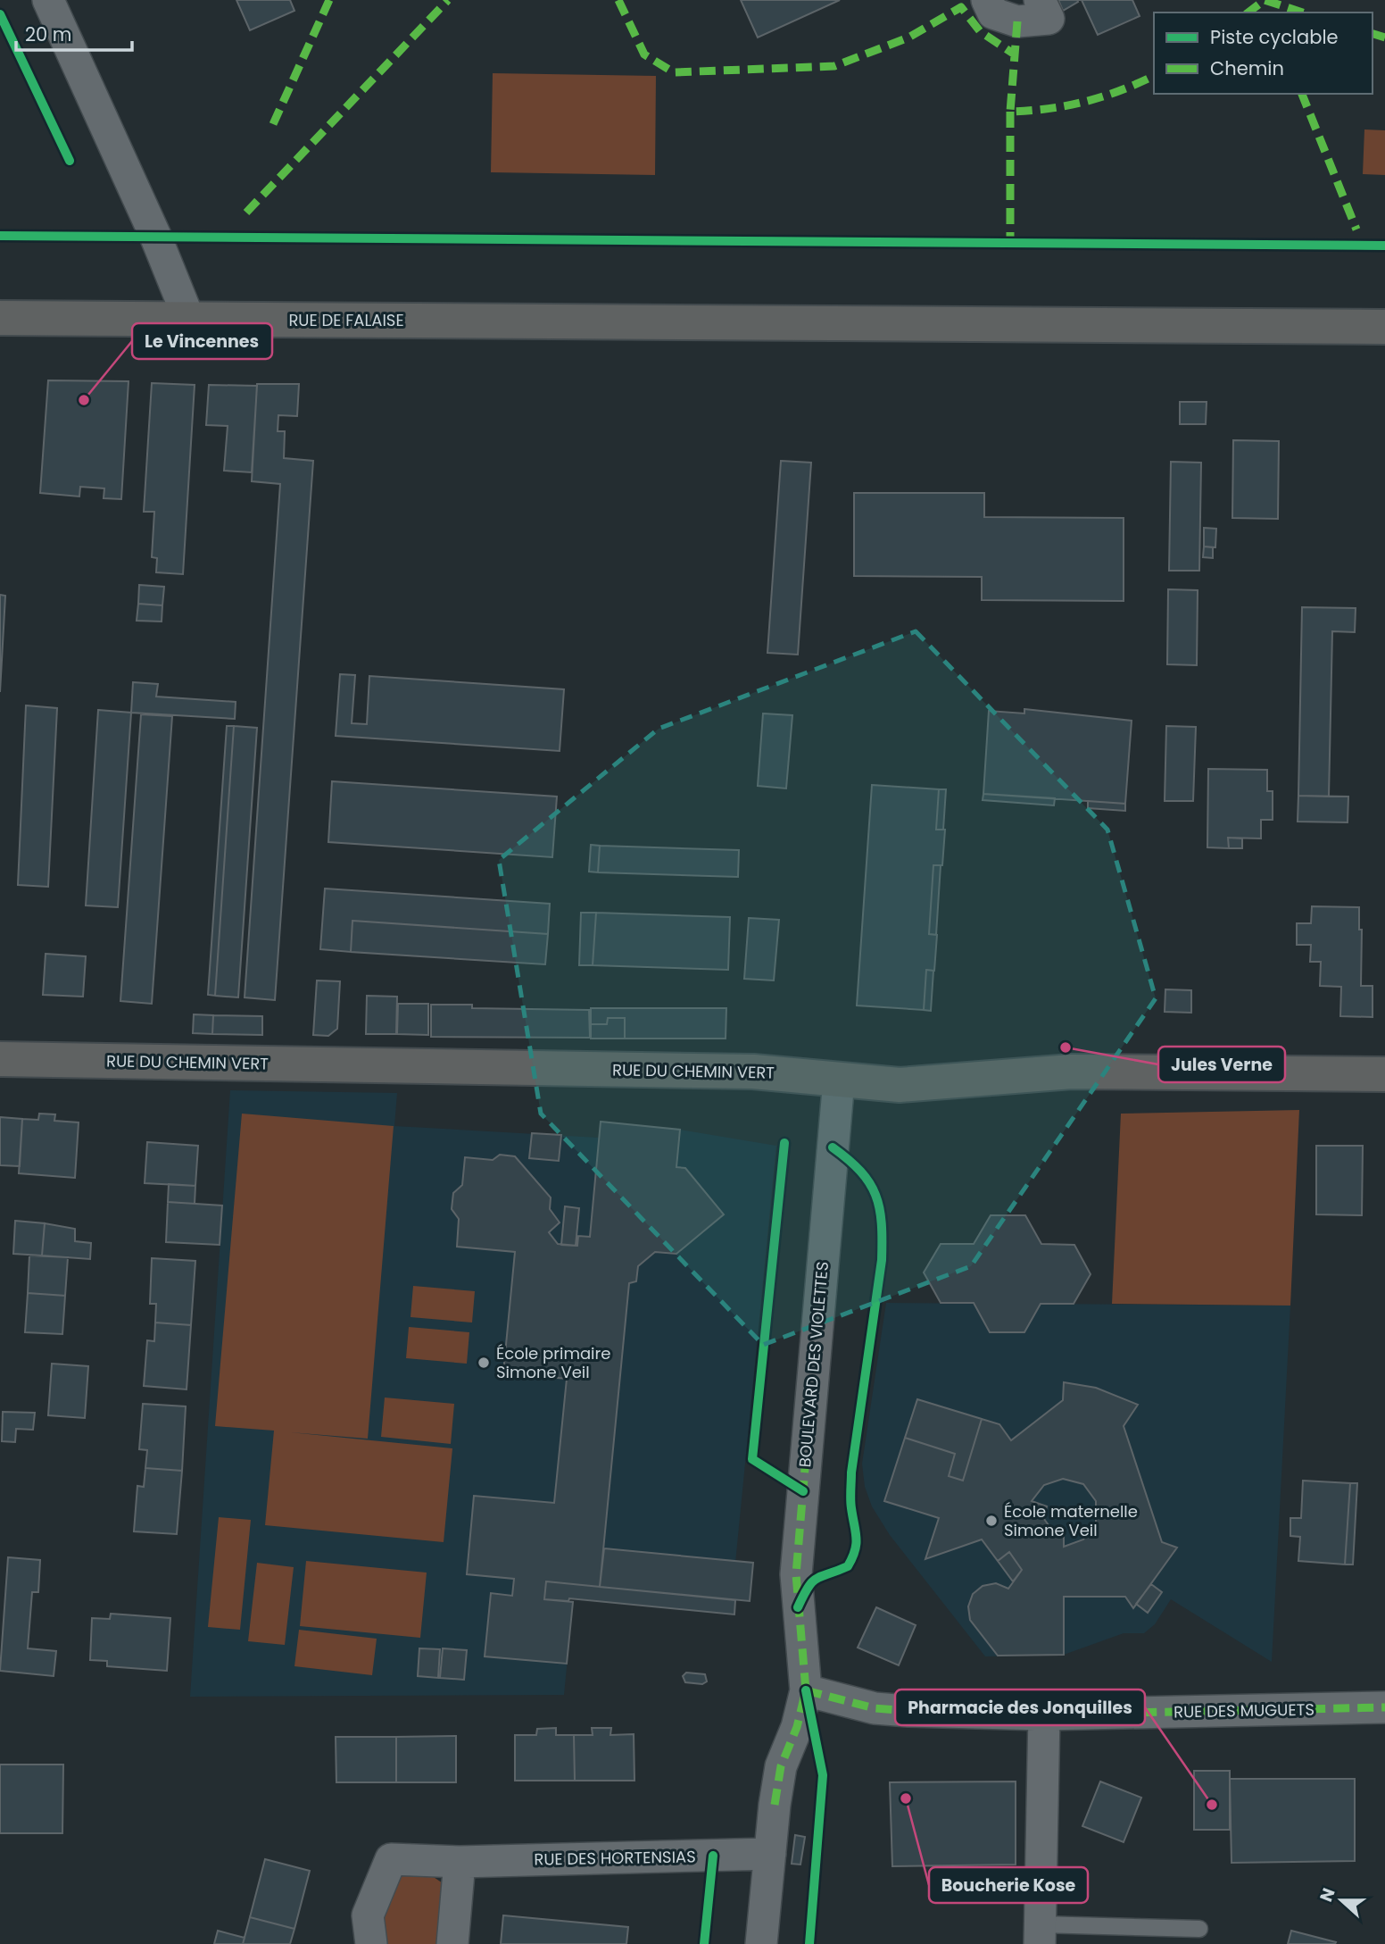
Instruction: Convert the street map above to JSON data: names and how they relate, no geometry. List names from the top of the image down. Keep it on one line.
{"streets":{"main road":["RUE DE FALAISE","RUE DU CHEMIN VERT"],"street":["BOULEVARD DES VIOLETTES","RUE DES MUGUETS","RUE DES HORTENSIAS"]},"crossings":[["RUE DU CHEMIN VERT","BOULEVARD DES VIOLETTES"],["BOULEVARD DES VIOLETTES","RUE DES MUGUETS"],["BOULEVARD DES VIOLETTES","RUE DES HORTENSIAS"]],"places":["Le Vincennes","Jules Verne","École primaire Simone Veil","École maternelle Simone Veil","Boucherie Kose","Pharmacie des Jonquilles"],"legend":["Piste cyclable","Chemin"],"scale_bar":"20 m","north":"left"}
